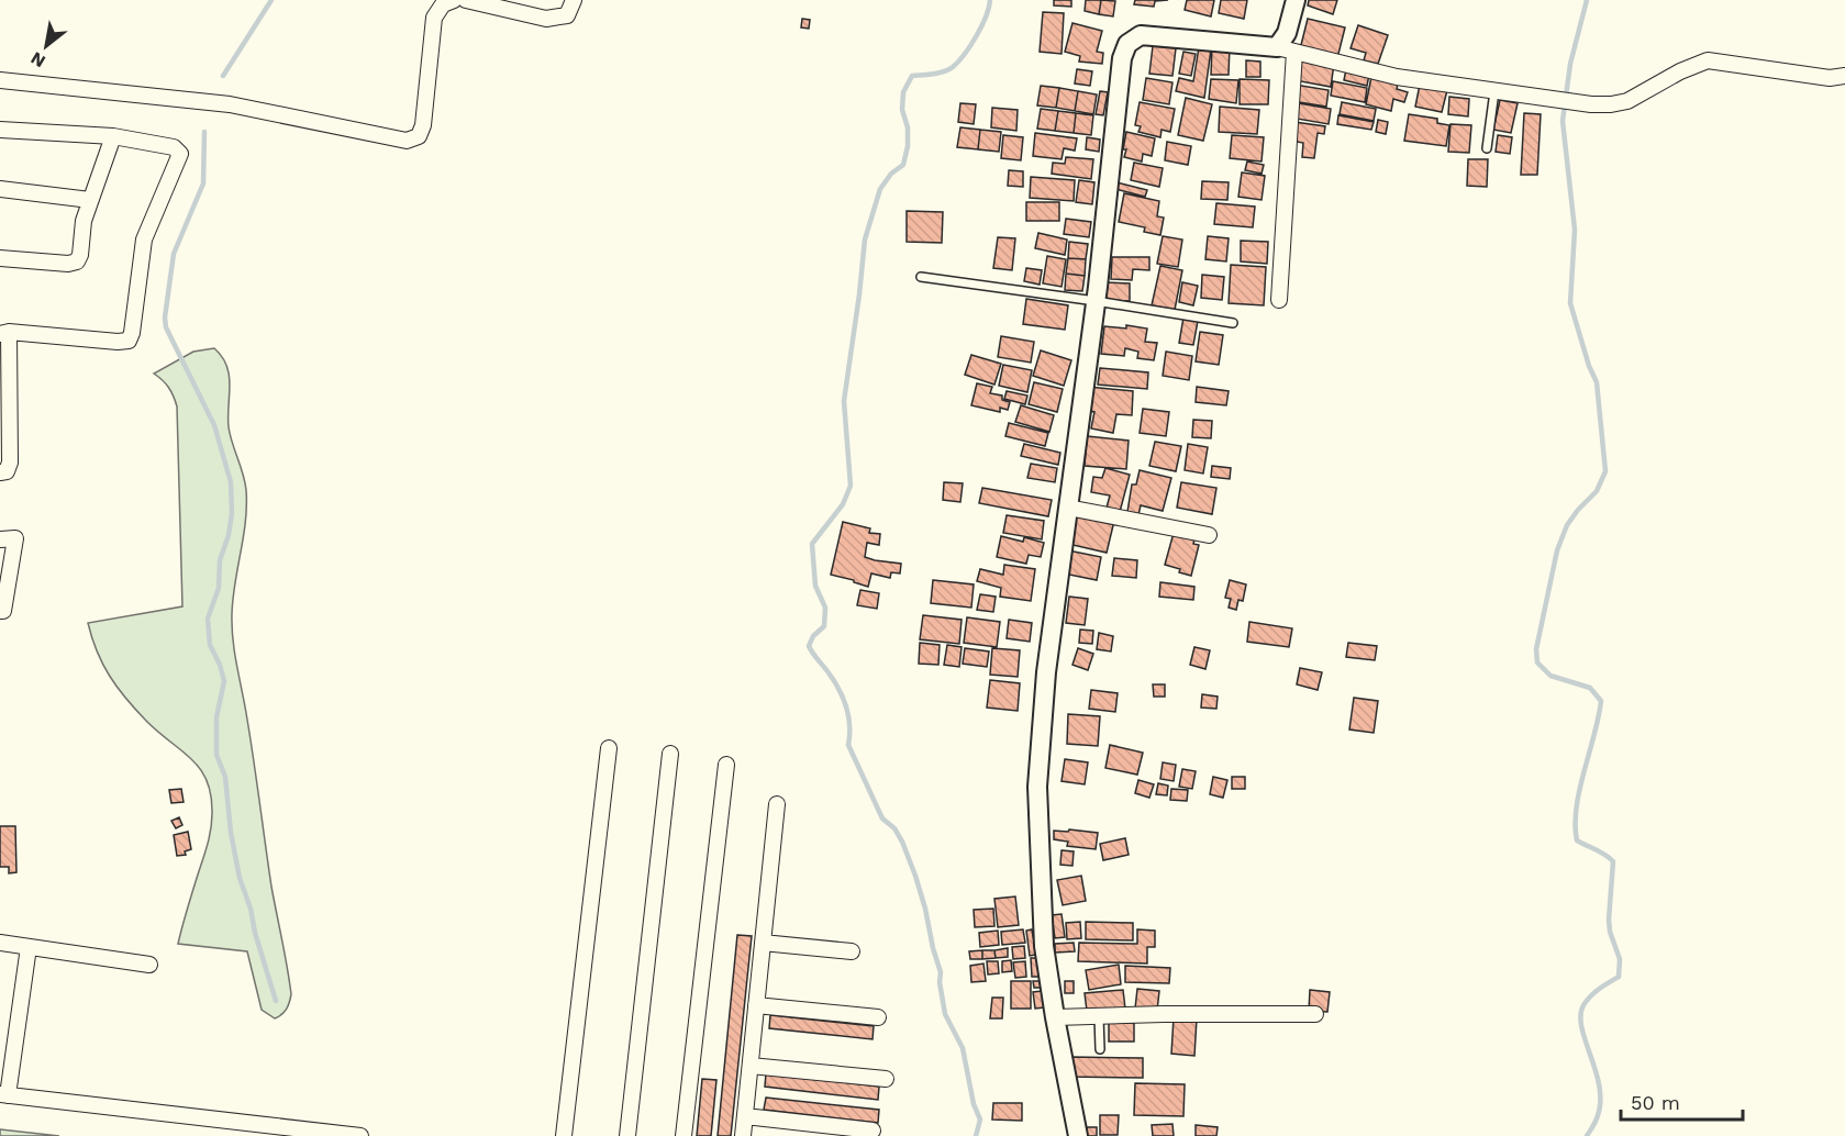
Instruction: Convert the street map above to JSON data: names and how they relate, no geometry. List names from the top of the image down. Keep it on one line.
{"scale_bar":"50 m","north":"bottom left"}
